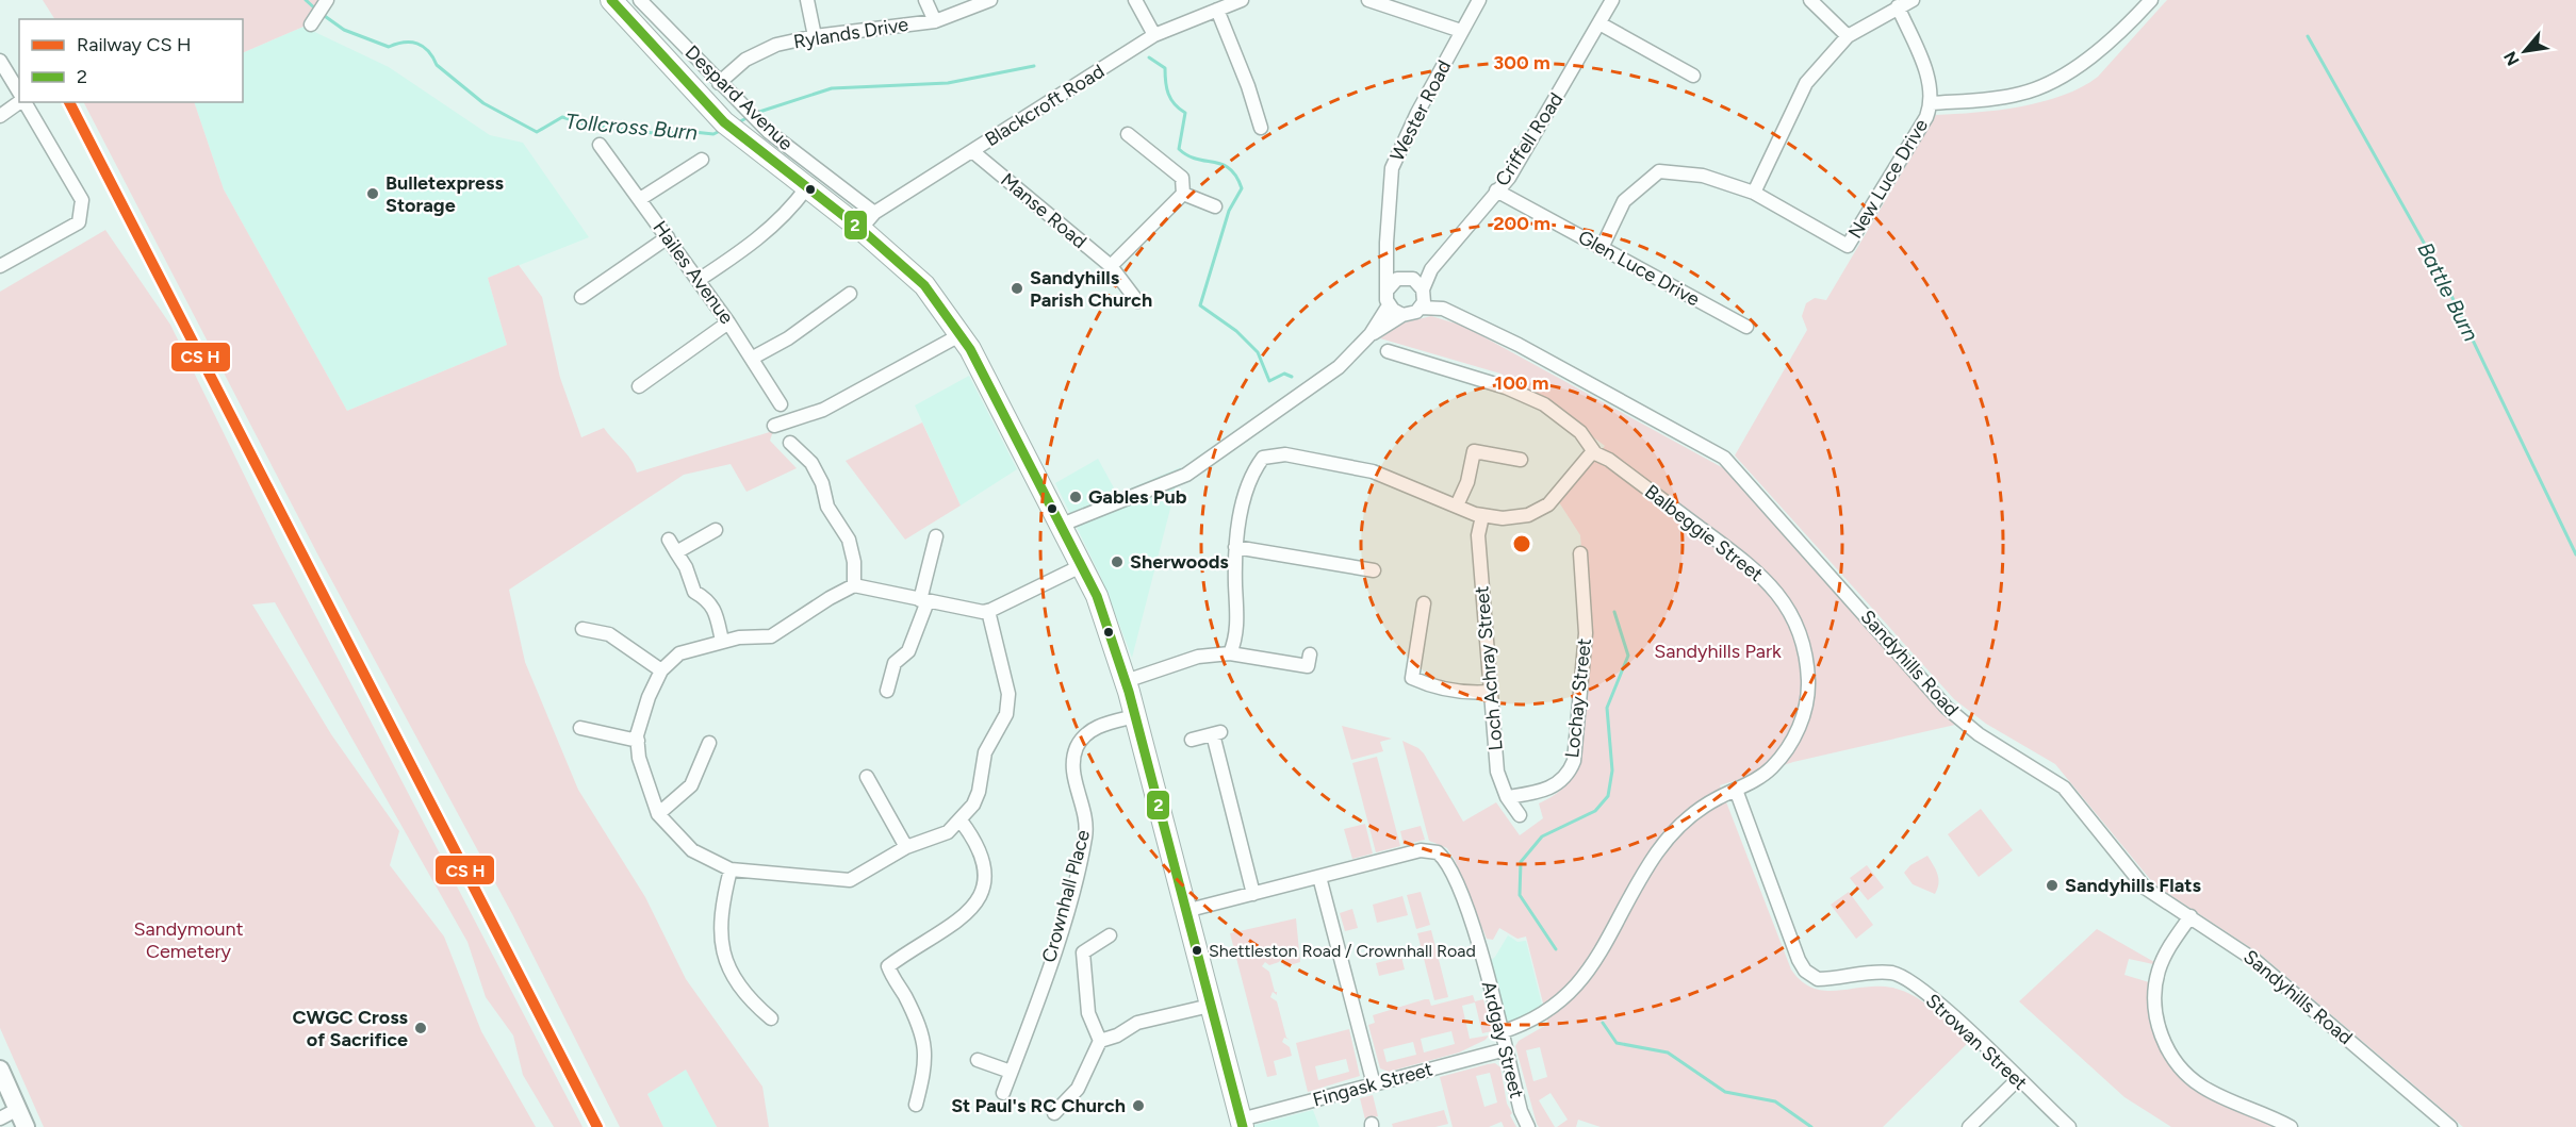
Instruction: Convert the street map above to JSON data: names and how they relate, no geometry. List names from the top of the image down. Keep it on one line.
{"streets":{"street":["Rylands Drive","Despard Avenue","Blackcroft Road","Wester Road","Criffell Road","New Luce Drive","Manse Road","Glen Luce Drive","Hailes Avenue","Balbeggie Street","Sandyhills Road","Loch Achray Street","Lochay Street","Crownhall Place","Ardgay Street","Strowan Street","Fingask Street"]},"crossings":[["Rylands Drive","Despard Avenue"],["Despard Avenue","Blackcroft Road"],["Blackcroft Road","Manse Road"],["Wester Road","Criffell Road"],["Wester Road","Sandyhills Road"],["Criffell Road","Glen Luce Drive"],["Criffell Road","Sandyhills Road"],["New Luce Drive","Glen Luce Drive"],["Balbeggie Street","Ardgay Street"],["Balbeggie Street","Strowan Street"],["Loch Achray Street","Lochay Street"],["Ardgay Street","Fingask Street"]],"water":["Tollcross Burn","Battle Burn"],"parks":["Sandyhills Park","Sandymount Cemetery"],"places":["Bulletexpress Storage","Sandyhills Parish Church","Gables Pub","Sherwoods","Sandyhills Flats","Shettleston Road / Crownhall Road","CWGC Cross of Sacrifice","St Paul's RC Church"],"lines":["transit line 2"],"legend":["Railway CS H","2"],"north":"bottom left","rings":["300 m","200 m","100 m"]}
